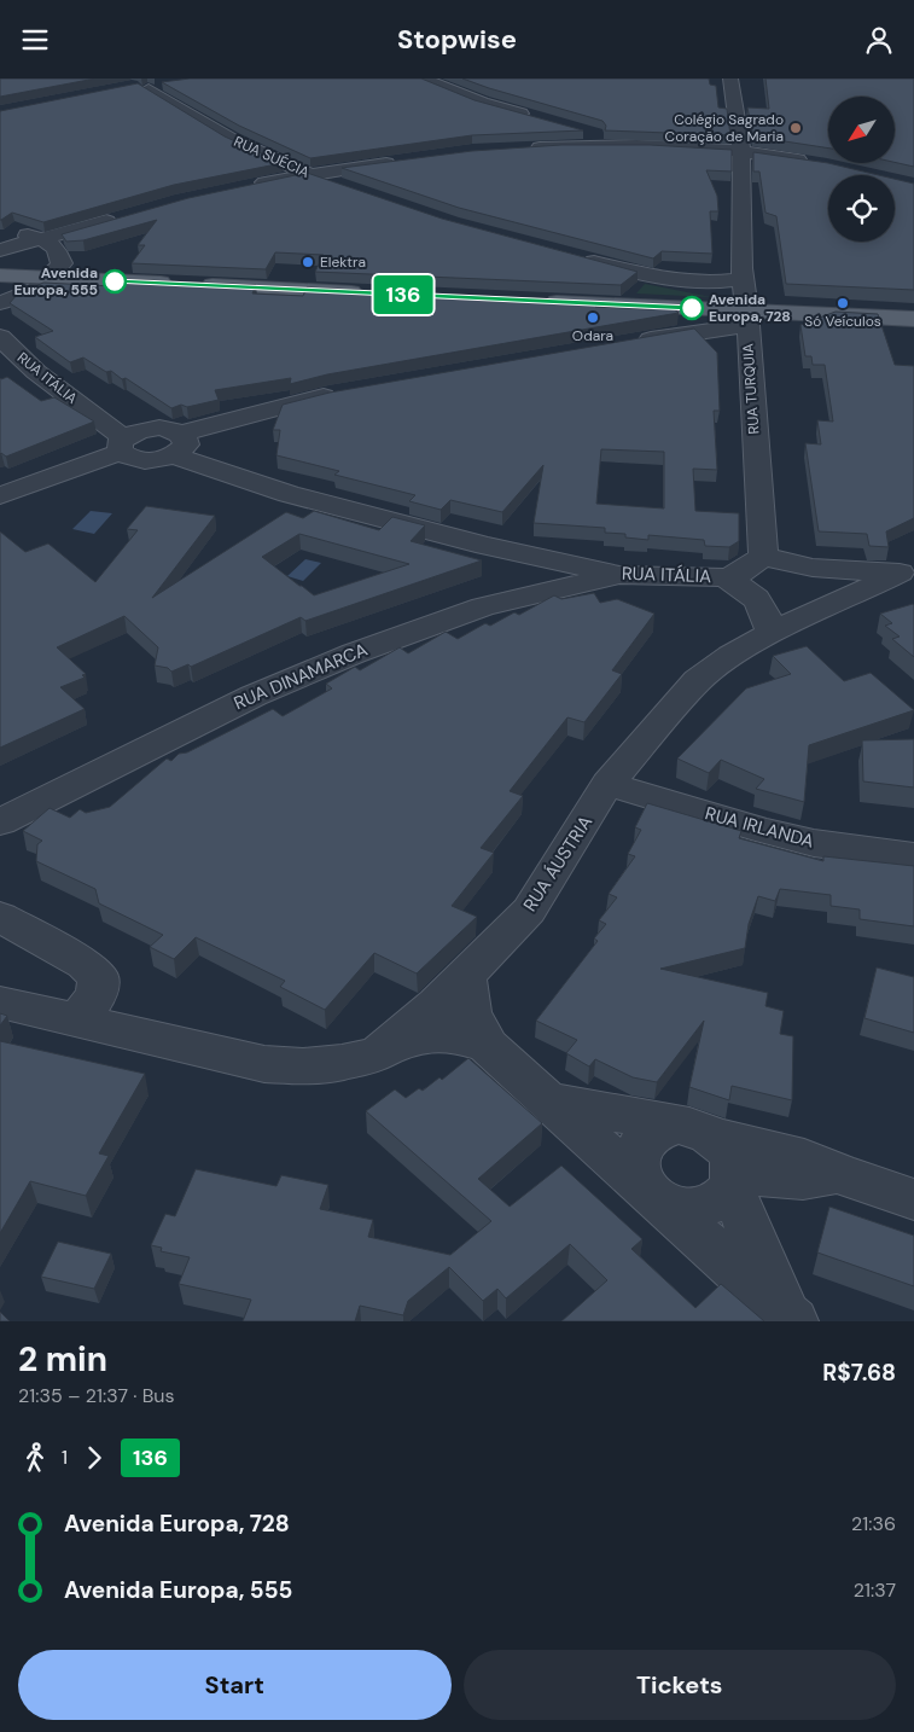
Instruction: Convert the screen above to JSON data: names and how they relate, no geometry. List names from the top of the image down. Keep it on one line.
{"streets":{"street":["RUA SUÉCIA","RUA ITÁLIA","RUA TURQUIA","RUA DINAMARCA","RUA IRLANDA","RUA ÁUSTRIA"]},"crossings":[["RUA ITÁLIA","RUA TURQUIA"],["RUA ITÁLIA","RUA DINAMARCA"],["RUA IRLANDA","RUA ÁUSTRIA"]],"places":["Colégio Sagrado Coração de Maria","Elektra","Avenida Europa, 555","Só Veículos","Avenida Europa, 728","Odara"],"lines":["bus line 136"],"north":"bottom left","page":{"header":"Stopwise","on_map":"136","heading":["2 min","21:35 – 21:37 · Bus","R$7.68"],"legs":["1","136"],"list":[{"name":"Avenida Europa, 728","value":"21:36"},{"name":"Avenida Europa, 555","value":"21:37"}],"buttons":["Start","Tickets"]}}
